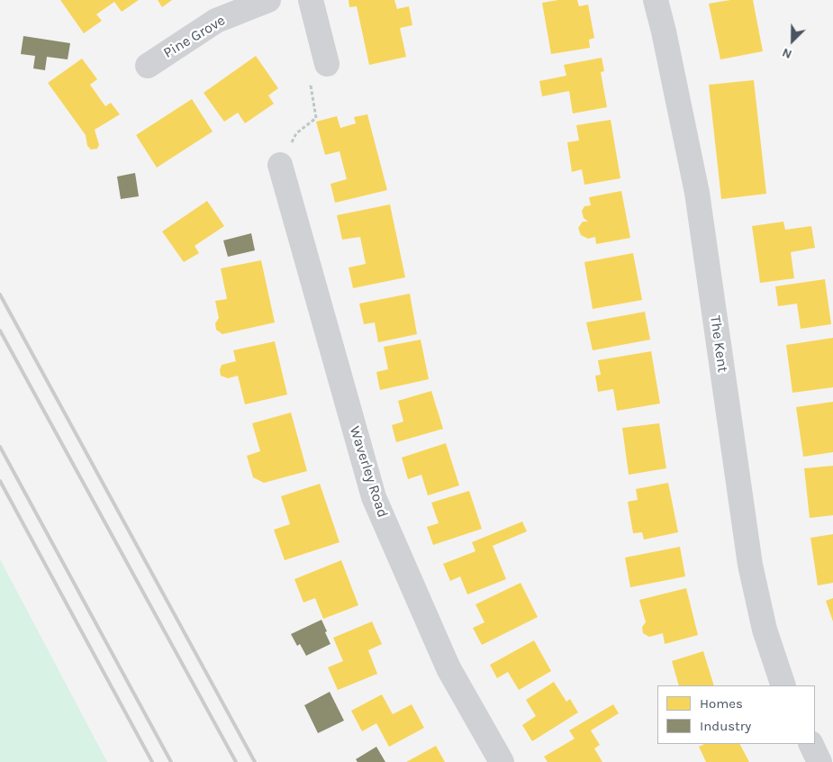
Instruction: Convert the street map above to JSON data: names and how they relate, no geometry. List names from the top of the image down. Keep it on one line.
{"streets":{"street":["Pine Grove","The Kent","Waverley Road"]},"legend":["Homes","Industry"],"north":"bottom left"}
